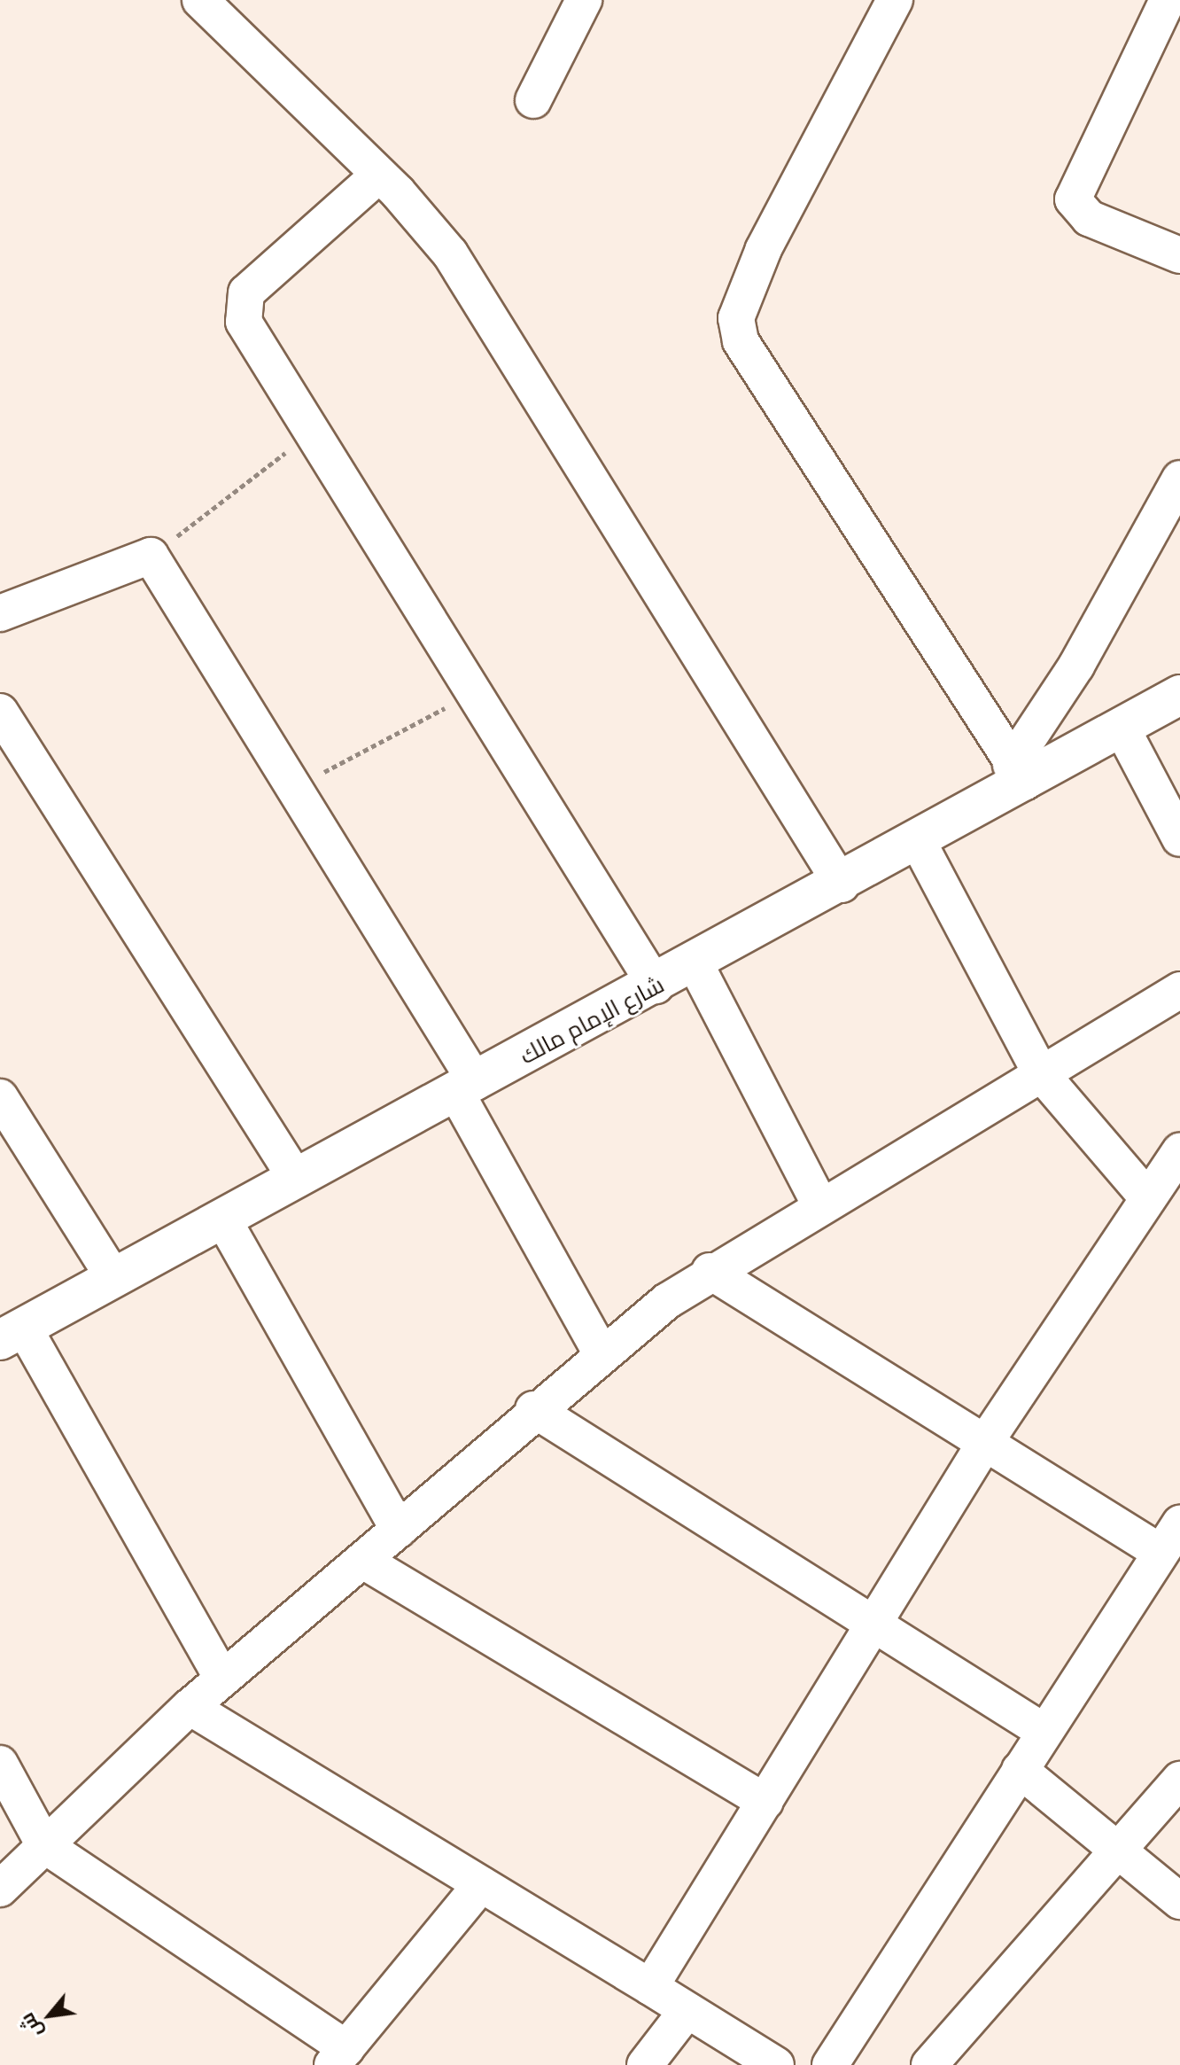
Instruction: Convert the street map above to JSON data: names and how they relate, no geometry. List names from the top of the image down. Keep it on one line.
{"streets":{"street":["شارع الإمام مالك"]},"north":"bottom left"}
